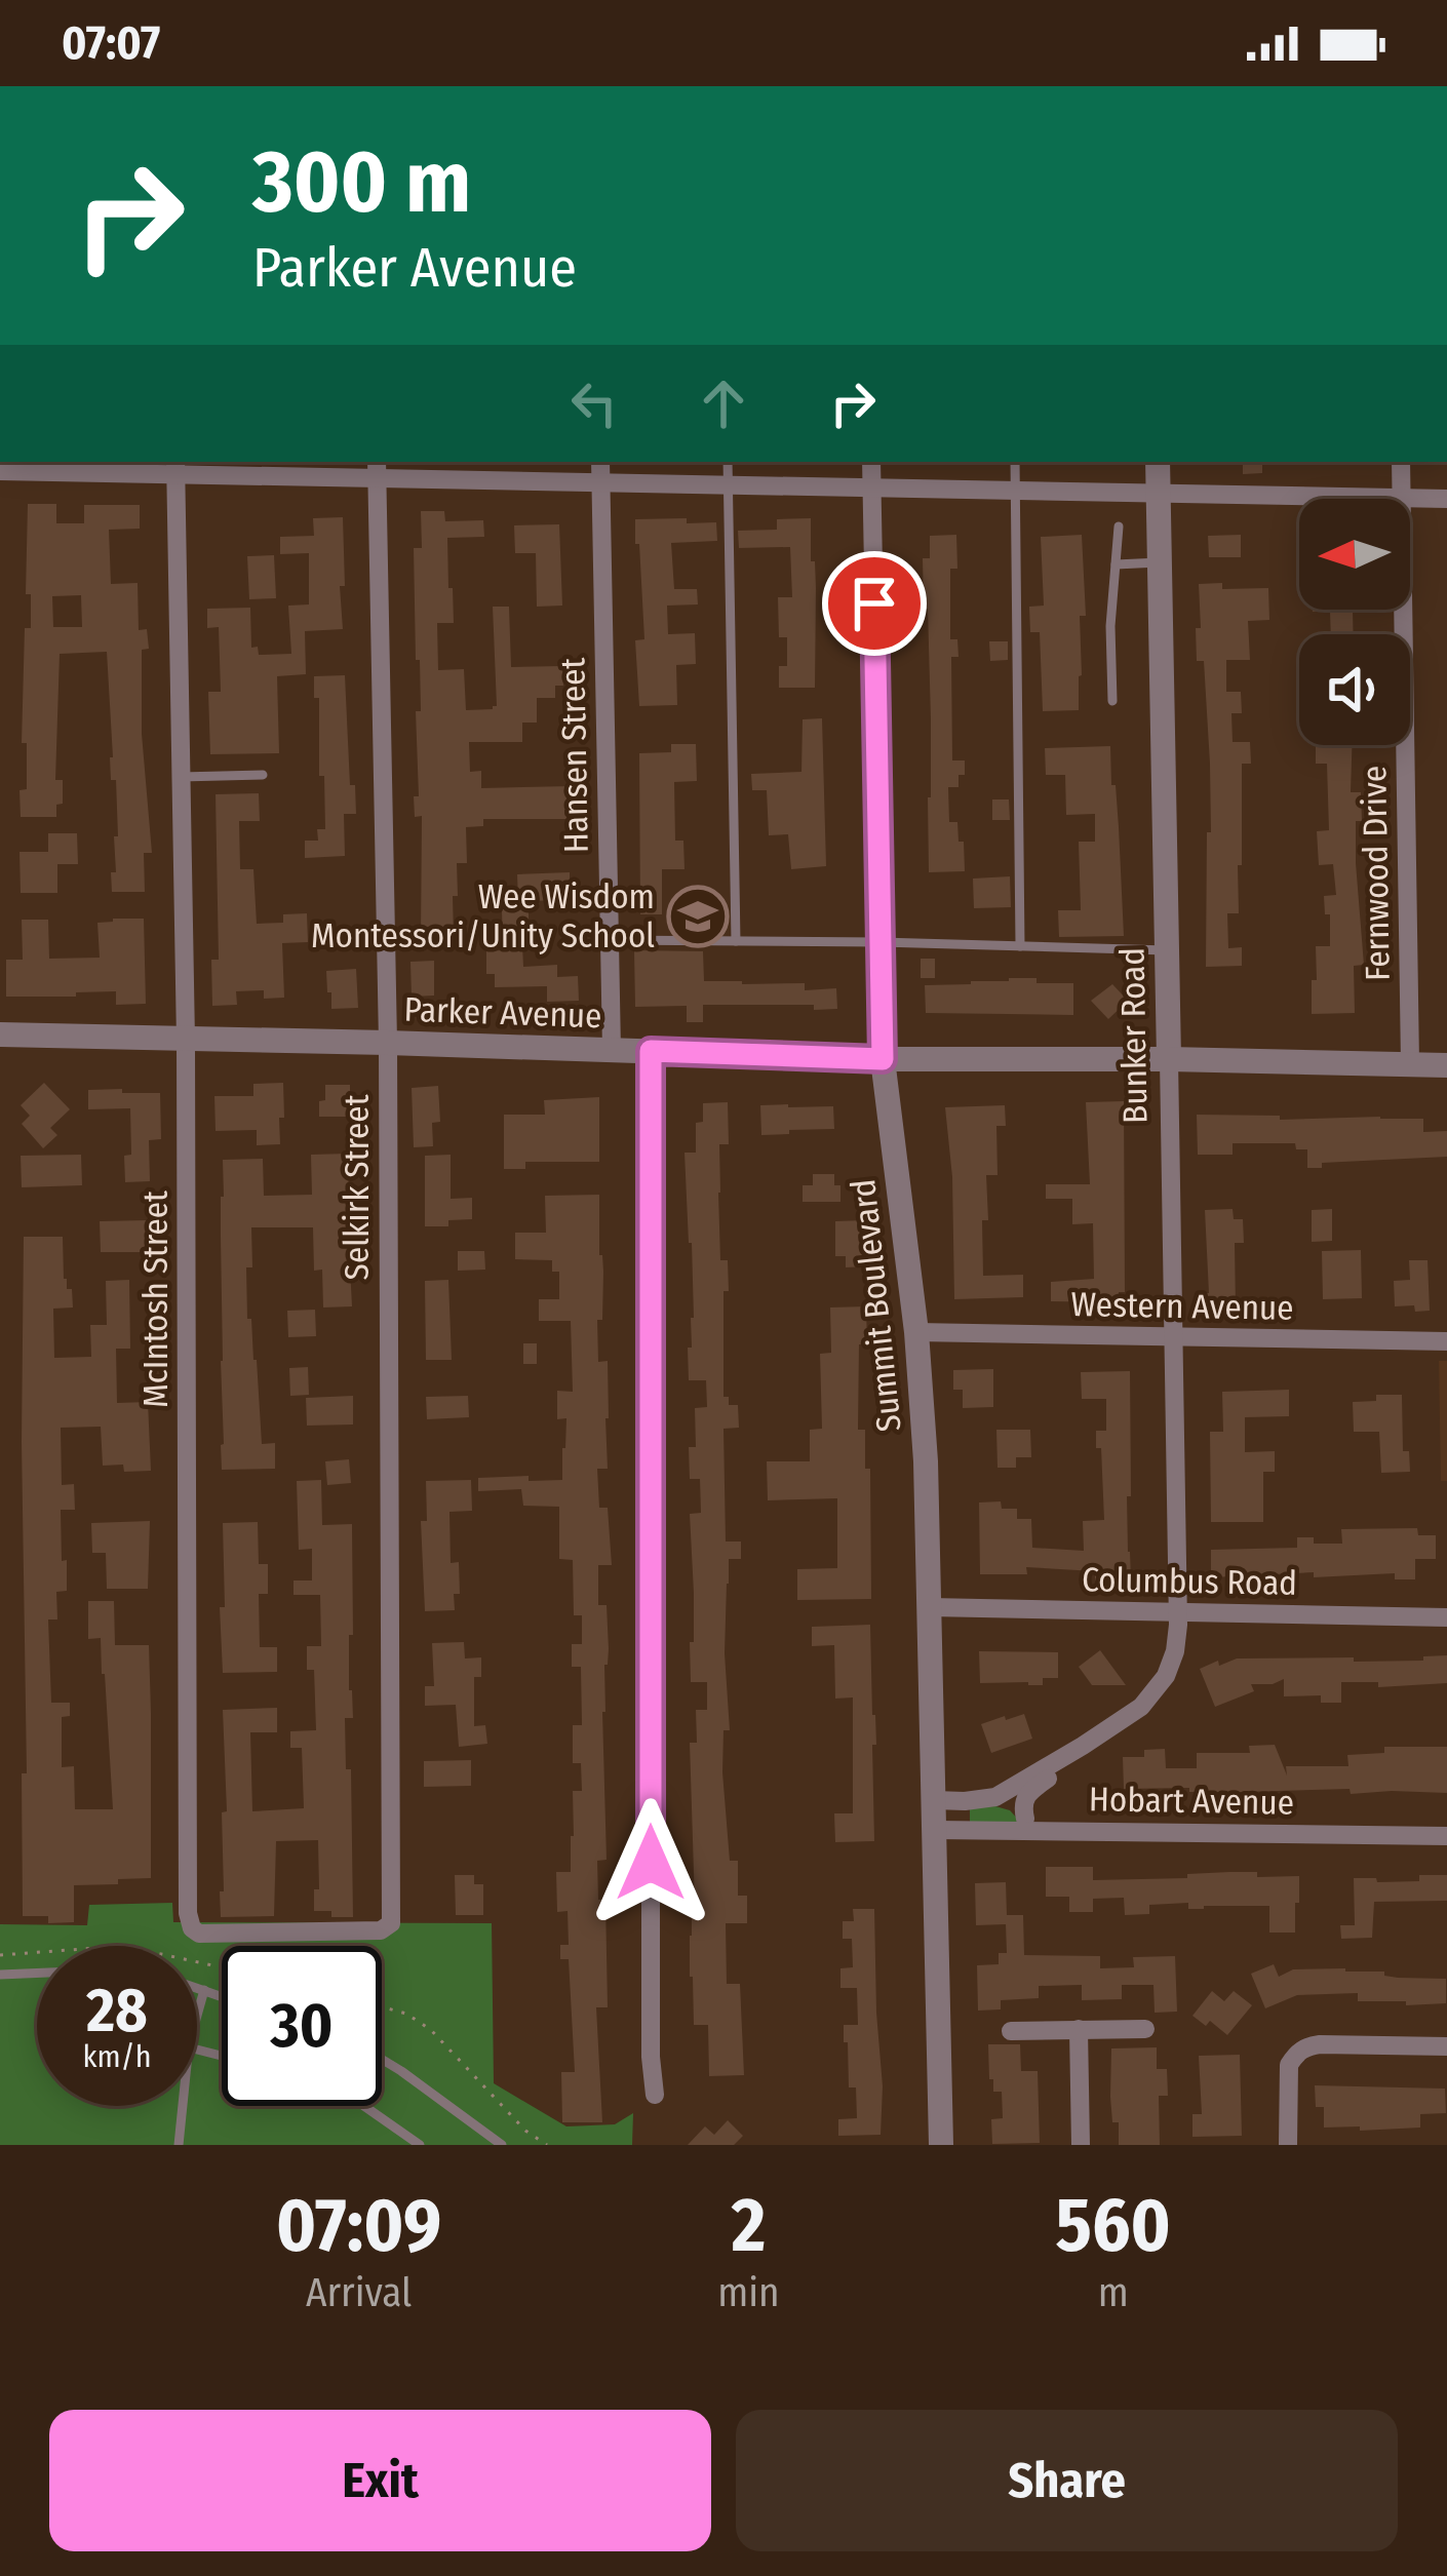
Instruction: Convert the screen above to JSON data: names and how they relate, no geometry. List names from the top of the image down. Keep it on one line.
{"streets":{"street":["Hansen Street","Fernwood Drive","Parker Avenue","Bunker Road","Selkirk Street","McIntosh Street","Summit Boulevard","Western Avenue","Columbus Road","Hobart Avenue"]},"crossings":[["Hansen Street","Parker Avenue"],["Fernwood Drive","Parker Avenue"],["Parker Avenue","Bunker Road"],["Parker Avenue","Selkirk Street"],["Parker Avenue","McIntosh Street"],["Parker Avenue","Summit Boulevard"],["Bunker Road","Western Avenue"],["Bunker Road","Columbus Road"],["Selkirk Street","McIntosh Street"],["Summit Boulevard","Western Avenue"],["Summit Boulevard","Columbus Road"],["Summit Boulevard","Hobart Avenue"]],"places":{"school or university":["Wee Wisdom Montessori/Unity School"]},"north":"left","page":{"status":"07:07","turn":["300 m","Parker Avenue"],"speed":"28 km/h","limit":"30","eta":["07:09","Arrival","2","min","560","m"],"buttons":["Exit","Share"]}}
